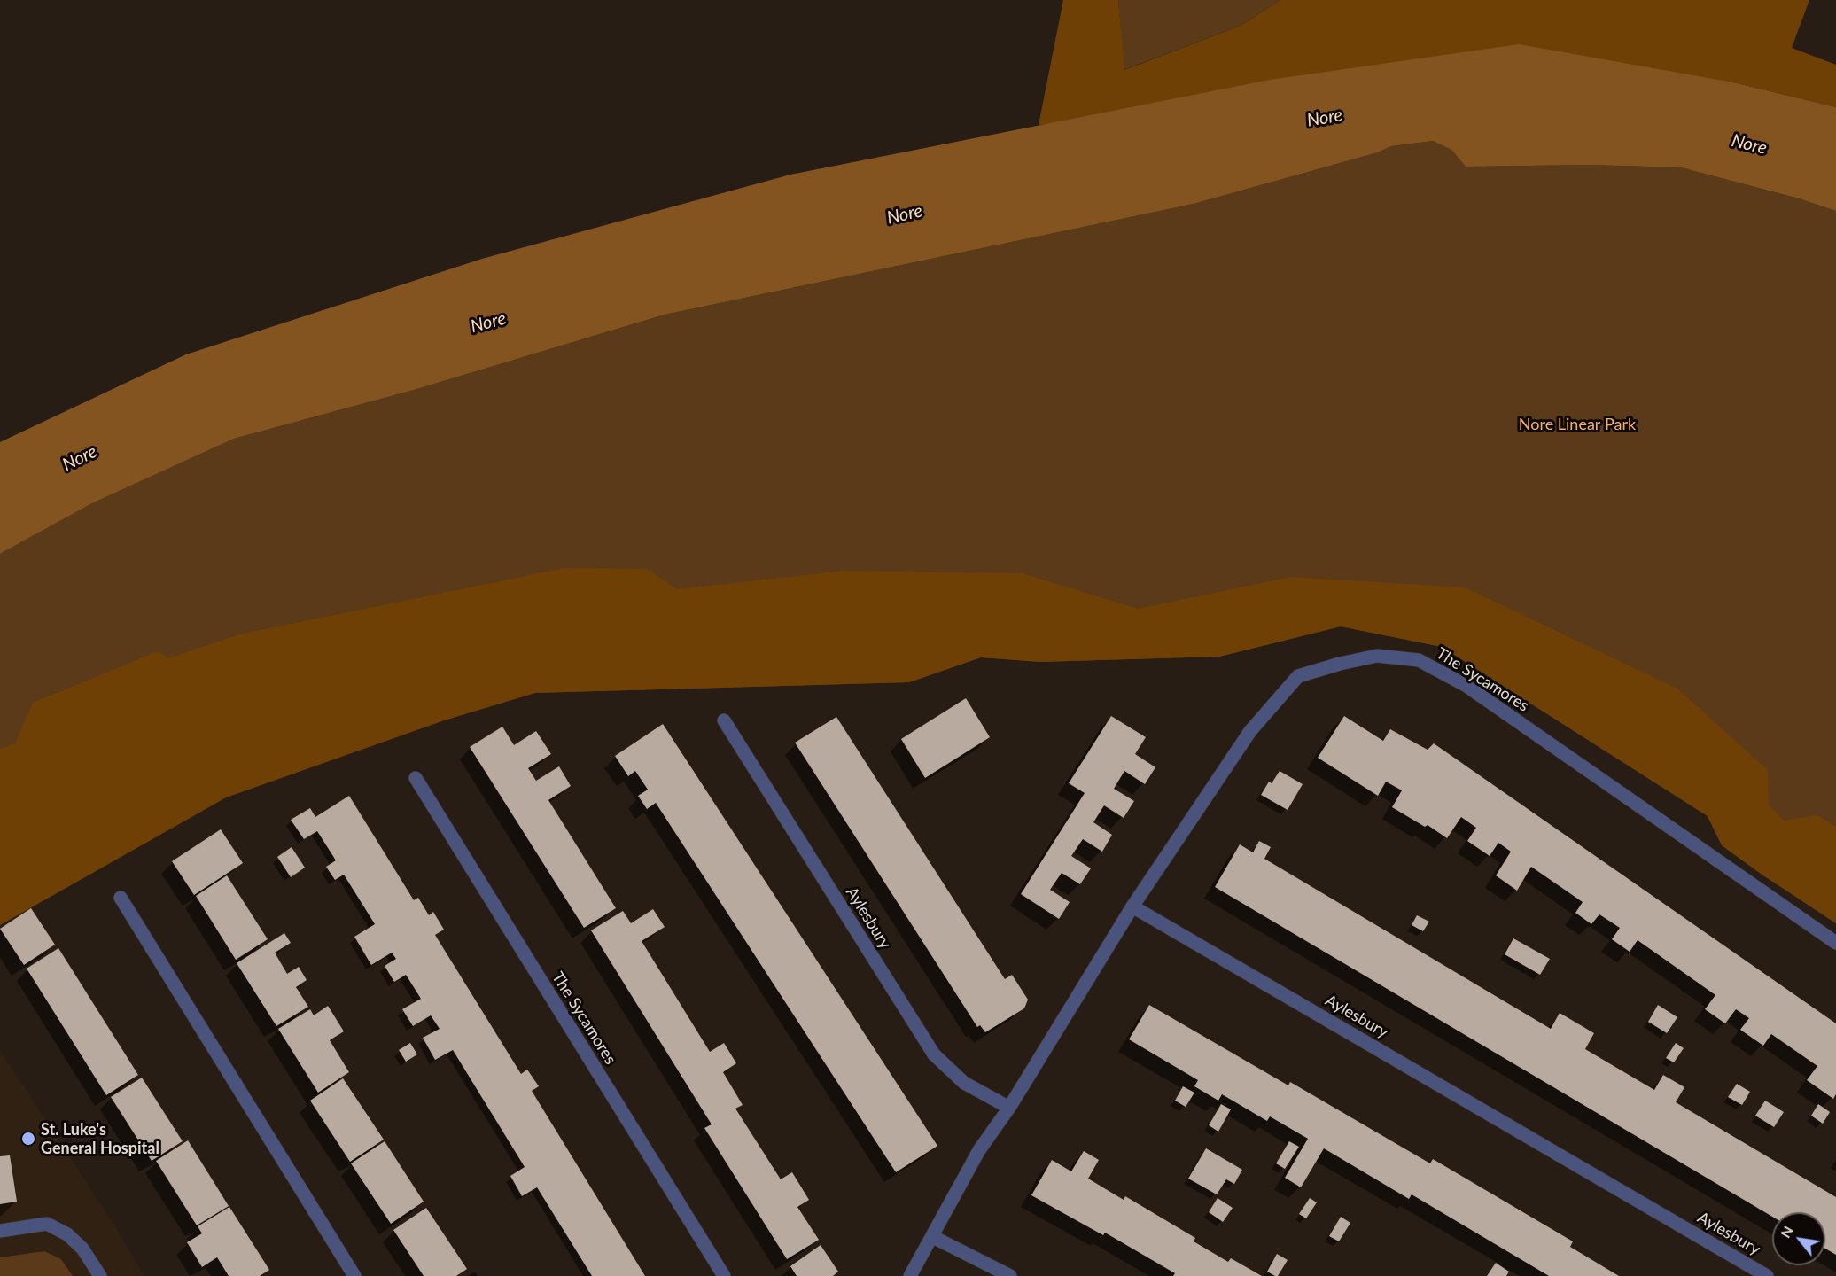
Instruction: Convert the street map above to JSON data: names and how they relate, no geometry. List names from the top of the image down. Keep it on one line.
{"streets":{"street":["The Sycamores","Aylesbury"]},"crossings":[["The Sycamores","Aylesbury"]],"water":["Nore"],"parks":["Nore Linear Park"],"places":["St. Luke's General Hospital"],"north":"top left"}
